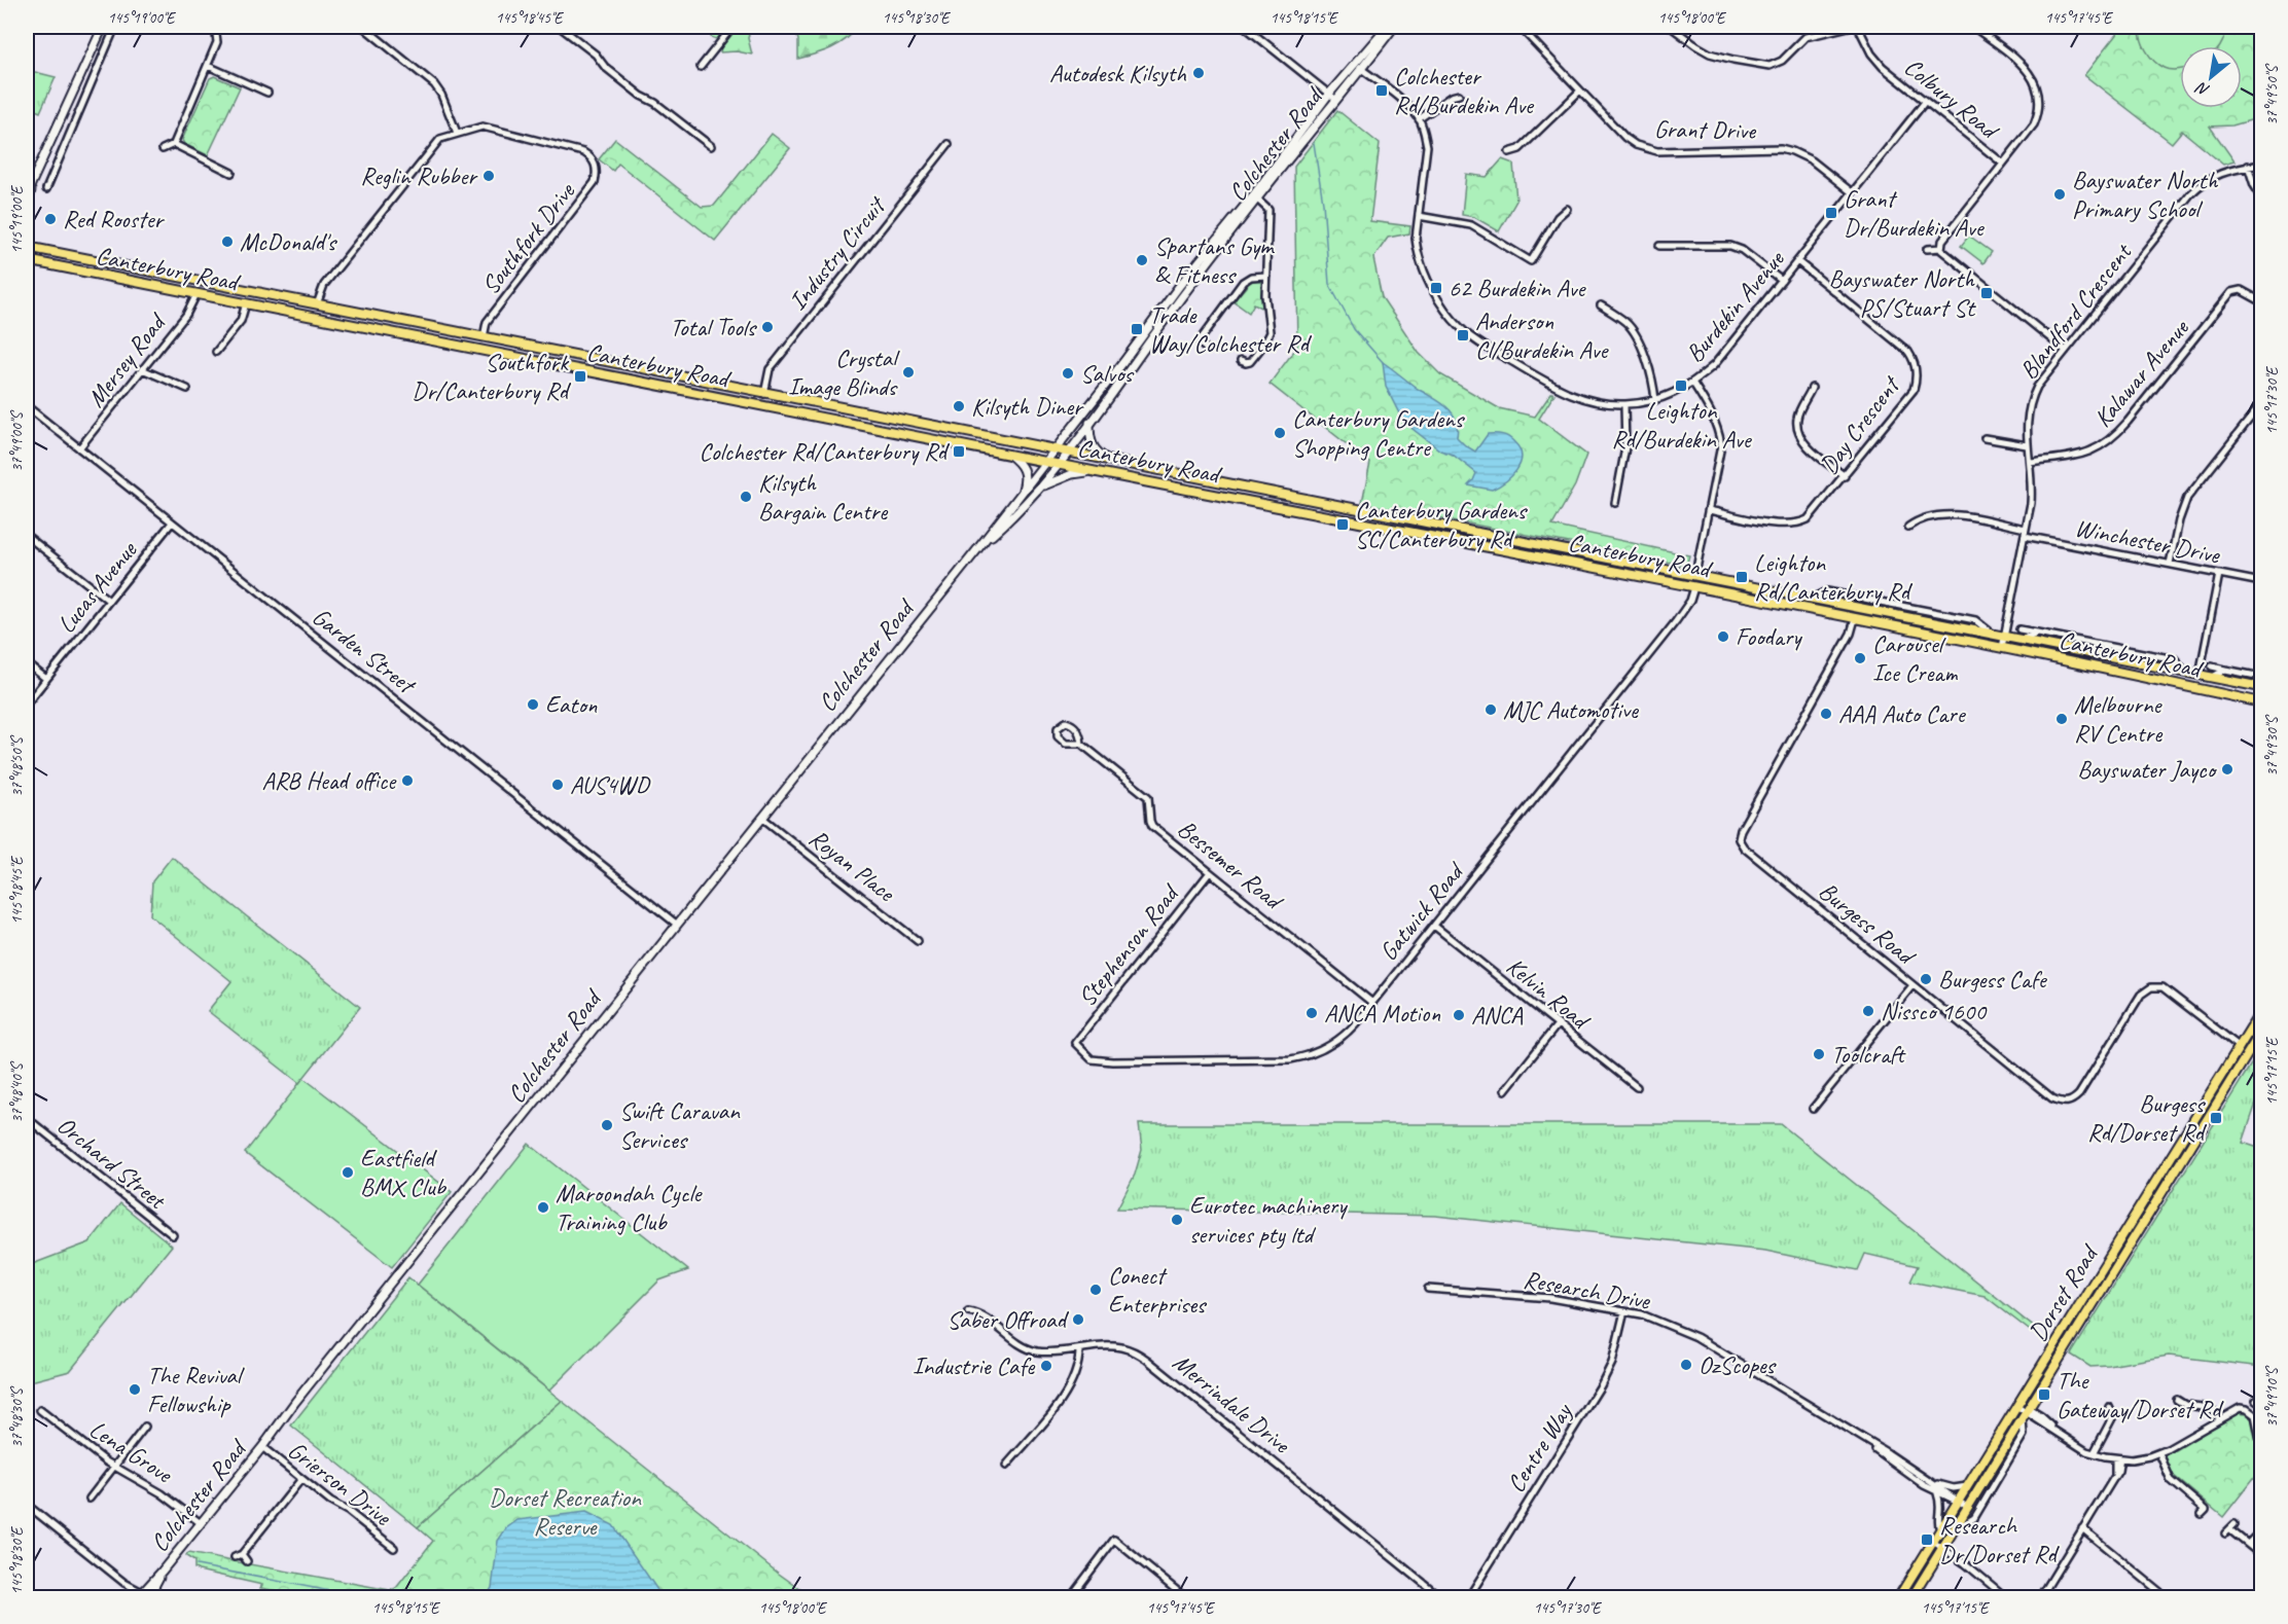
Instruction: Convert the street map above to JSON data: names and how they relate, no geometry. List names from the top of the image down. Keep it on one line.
{"streets":{"main road":["Colchester Road","Canterbury Road","Burgess Road","Dorset Road"],"street":["Colbury Road","Grant Drive","Southfork Drive","Industry Circuit","Burdekin Avenue","Blandford Crescent","Mersey Road","Kalawar Avenue","Day Crescent","Winchester Drive","Lucas Avenue","Garden Street","Bessemer Road","Royan Place","Gatwick Road","Stephenson Road","Kelvin Road","Orchard Street","Research Drive","Merrindale Drive","Centre Way","Lena Grove","Grierson Drive"]},"crossings":[["Colbury Road","Burdekin Avenue"],["Grant Drive","Burdekin Avenue"],["Colchester Road","Canterbury Road"],["Colchester Road","Burdekin Avenue"],["Colchester Road","Garden Street"],["Colchester Road","Royan Place"],["Colchester Road","Lena Grove"],["Colchester Road","Grierson Drive"],["Southfork Drive","Canterbury Road"],["Industry Circuit","Canterbury Road"],["Canterbury Road","Blandford Crescent"],["Canterbury Road","Mersey Road"],["Canterbury Road","Gatwick Road"],["Canterbury Road","Burgess Road"],["Burdekin Avenue","Day Crescent"],["Blandford Crescent","Kalawar Avenue"],["Blandford Crescent","Winchester Drive"],["Mersey Road","Garden Street"],["Lucas Avenue","Garden Street"],["Bessemer Road","Gatwick Road"],["Bessemer Road","Stephenson Road"],["Gatwick Road","Stephenson Road"],["Gatwick Road","Kelvin Road"],["Burgess Road","Dorset Road"],["Research Drive","Dorset Road"],["Research Drive","Centre Way"]],"parks":["Dorset Recreation Reserve"],"places":{"other":["Autodesk Kilsyth","Reglin Rubber","Bayswater North Primary School","Red Rooster","McDonald's","Spartans Gym & Fitness","Total Tools","Crystal Image Blinds","Salvos","Kilsyth Diner","Canterbury Gardens Shopping Centre","Kilsyth Bargain Centre","Foodary","Carousel Ice Cream","Eaton","MJC Automotive","AAA Auto Care","Melbourne RV Centre","Bayswater Jayco","ARB Head office","AUS4WD","Burgess Cafe","Nissco 1600","ANCA Motion","ANCA","Toolcraft","Swift Caravan Services","Eastfield BMX Club","Maroondah Cycle Training Club","Eurotec machinery services pty ltd","Conect Enterprises","Saber Offroad","OzScopes","Industrie Cafe","The Revival Fellowship"],"transit":["Colchester Rd/Burdekin Ave","Grant Dr/Burdekin Ave","62 Burdekin Ave","Bayswater North PS/Stuart St","Trade Way/Colchester Rd","Anderson Cl/Burdekin Ave","Southfork Dr/Canterbury Rd","Leighton Rd/Burdekin Ave","Colchester Rd/Canterbury Rd","Canterbury Gardens SC/Canterbury Rd","Leighton Rd/Canterbury Rd","Burgess Rd/Dorset Rd","The Gateway/Dorset Rd","Research Dr/Dorset Rd"]},"north":"bottom left","coordinates":["145°19'00\"E","145°18'45\"E","145°18'30\"E","145°18'15\"E","145°18'00\"E","145°17'45\"E","37°49'50\"S","145°17'30\"E","37°49'00\"S","37°49'30\"S","37°48'50\"S","145°17'15\"E","37°48'40\"S","37°49'10\"S","37°48'30\"S"]}
